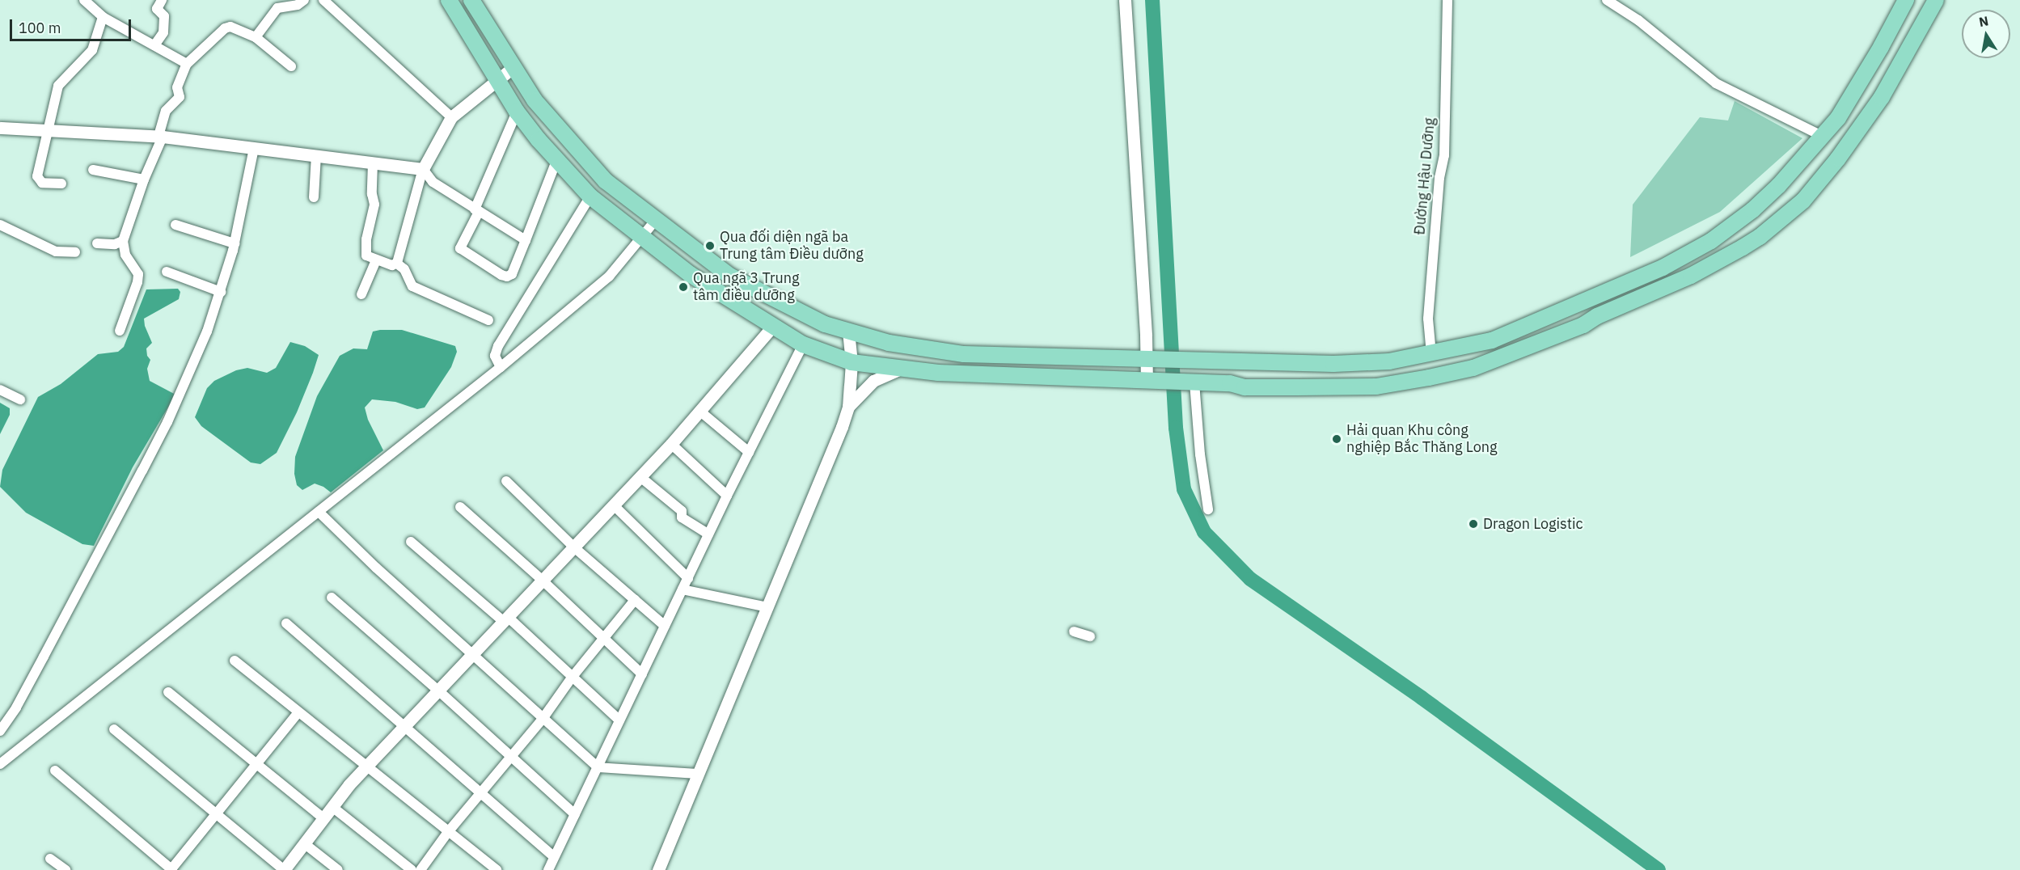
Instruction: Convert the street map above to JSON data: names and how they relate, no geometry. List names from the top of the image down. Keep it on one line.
{"streets":{"street":["Đường Hậu Dưỡng"]},"places":["Qua đối diện ngã ba Trung tâm Điều dưỡng","Qua ngã 3 Trung tâm điều dưỡng","Hải quan Khu công nghiệp Bắc Thăng Long","Dragon Logistic"],"scale_bar":"100 m","north":"top"}
